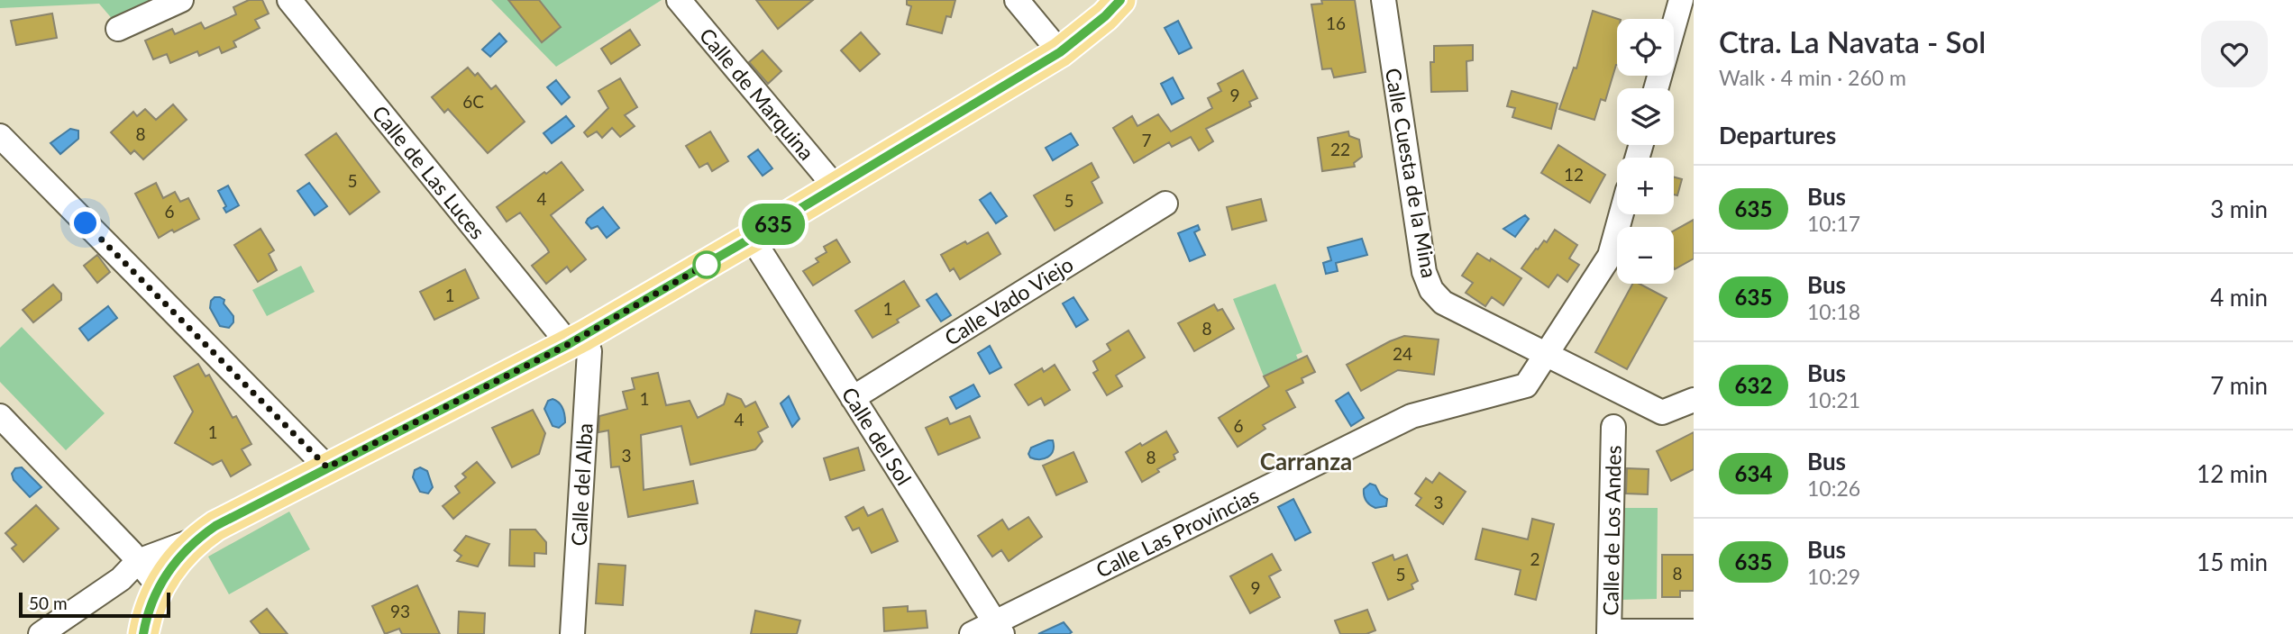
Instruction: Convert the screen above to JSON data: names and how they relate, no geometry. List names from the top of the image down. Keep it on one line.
{"streets":{"street":["Calle de Marquina","Calle de Las Luces","Calle Cuesta de la Mina","Calle Vado Viejo","Calle del Sol","Calle del Alba","Calle de Los Andes","Calle Las Provincias"]},"crossings":[["Calle de Las Luces","Calle del Alba"],["Calle Cuesta de la Mina","Calle Las Provincias"],["Calle Vado Viejo","Calle del Sol"],["Calle del Sol","Calle Las Provincias"]],"districts":["Carranza"],"lines":["bus line 635"],"house_numbers":["16","9","6C","8","7","22","12","5","4","5","6","1","1","8","24","1","4","6","1","3","8","3","2","8","5","9","93"],"scale_bar":"50 m","page":{"on_map":"635","heading":[["Ctra. La Navata - Sol","Walk · 4 min · 260 m"],"Departures"],"map_buttons":["+","−"],"list":[{"mark":"635","name":"Bus","note":"10:17","value":"3 min"},{"mark":"635","name":"Bus","note":"10:18","value":"4 min"},{"mark":"632","name":"Bus","note":"10:21","value":"7 min"},{"mark":"634","name":"Bus","note":"10:26","value":"12 min"},{"mark":"635","name":"Bus","note":"10:29","value":"15 min"}],"scale":"50 m"}}
